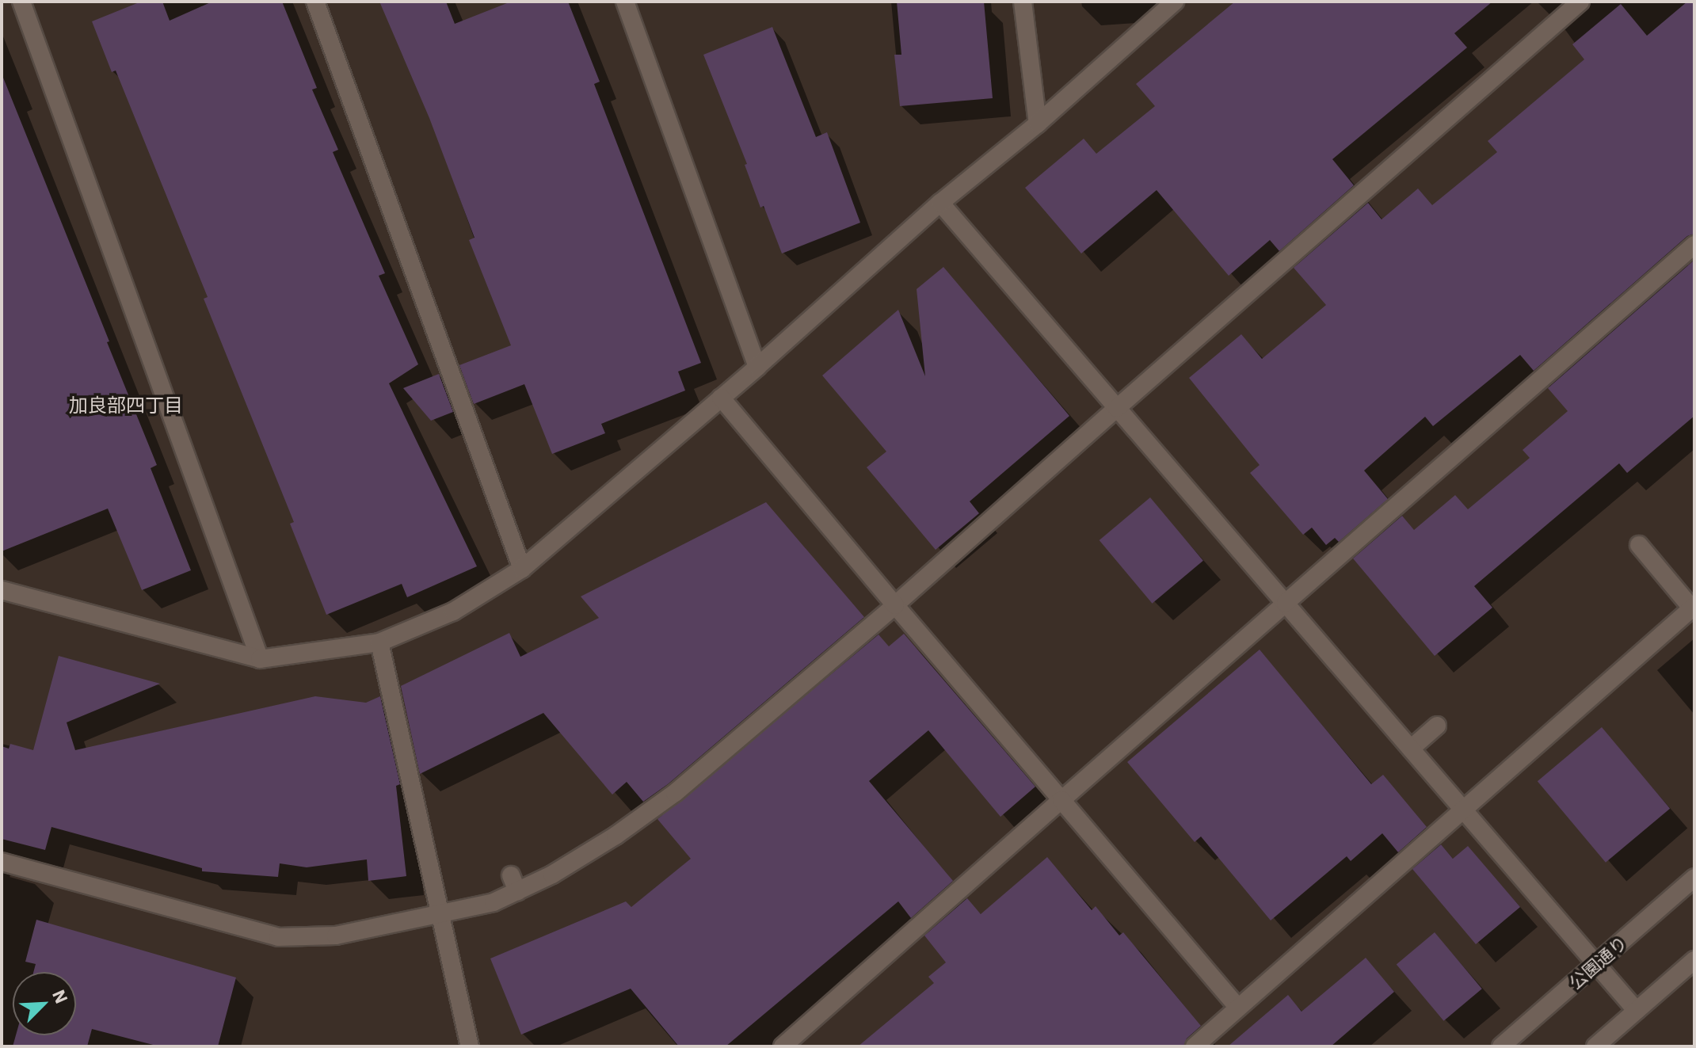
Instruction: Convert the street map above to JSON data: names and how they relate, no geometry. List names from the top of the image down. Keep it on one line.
{"streets":{"street":["公園通り"]},"districts":["加良部四丁目"],"north":"top right"}
